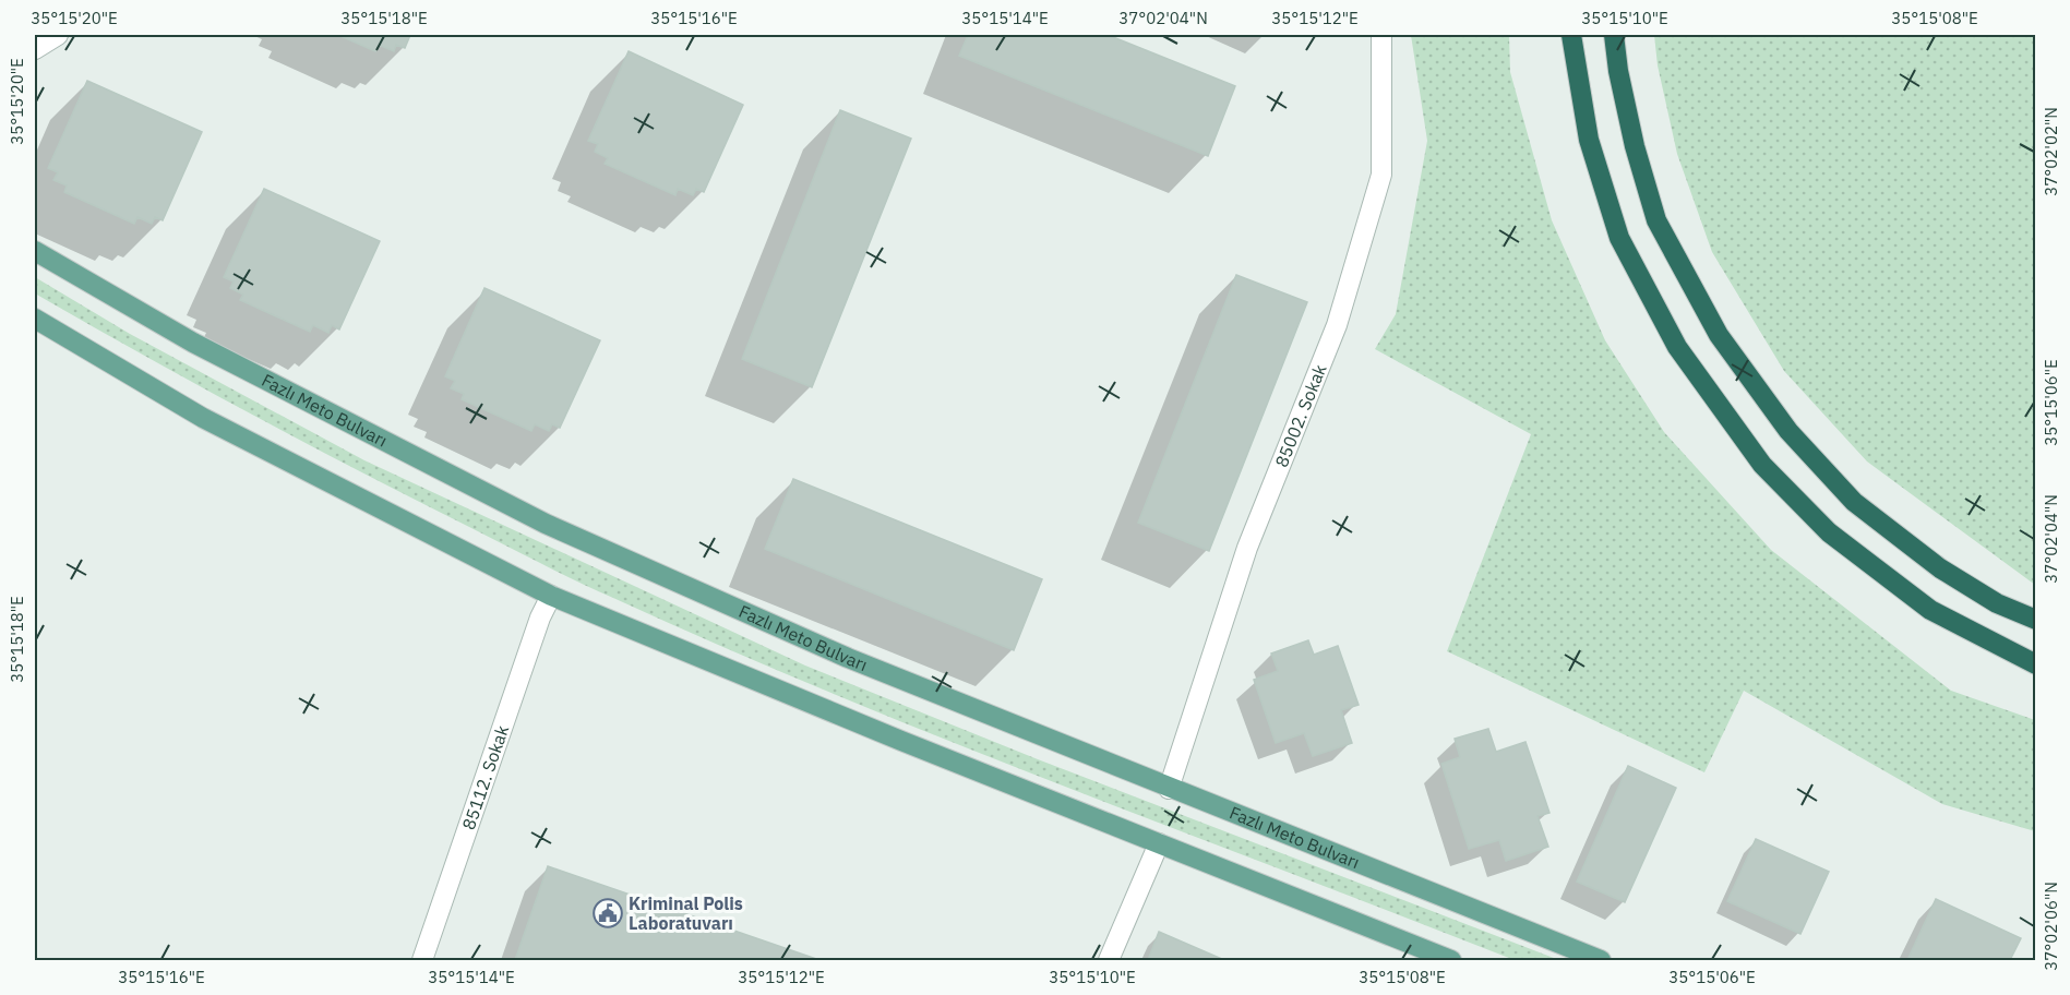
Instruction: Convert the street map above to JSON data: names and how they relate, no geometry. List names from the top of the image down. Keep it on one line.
{"streets":{"main road":["Fazlı Meto Bulvarı"],"street":["85002. Sokak","85112. Sokak"]},"crossings":[["Fazlı Meto Bulvarı","85002. Sokak"]],"places":{"public building":["Kriminal Polis Laboratuvarı"]},"coordinates":["35°15'20\"E","35°15'18\"E","35°15'16\"E","35°15'14\"E","37°02'04\"N","35°15'12\"E","35°15'10\"E","35°15'08\"E","37°02'02\"N","35°15'06\"E","37°02'06\"N"]}
